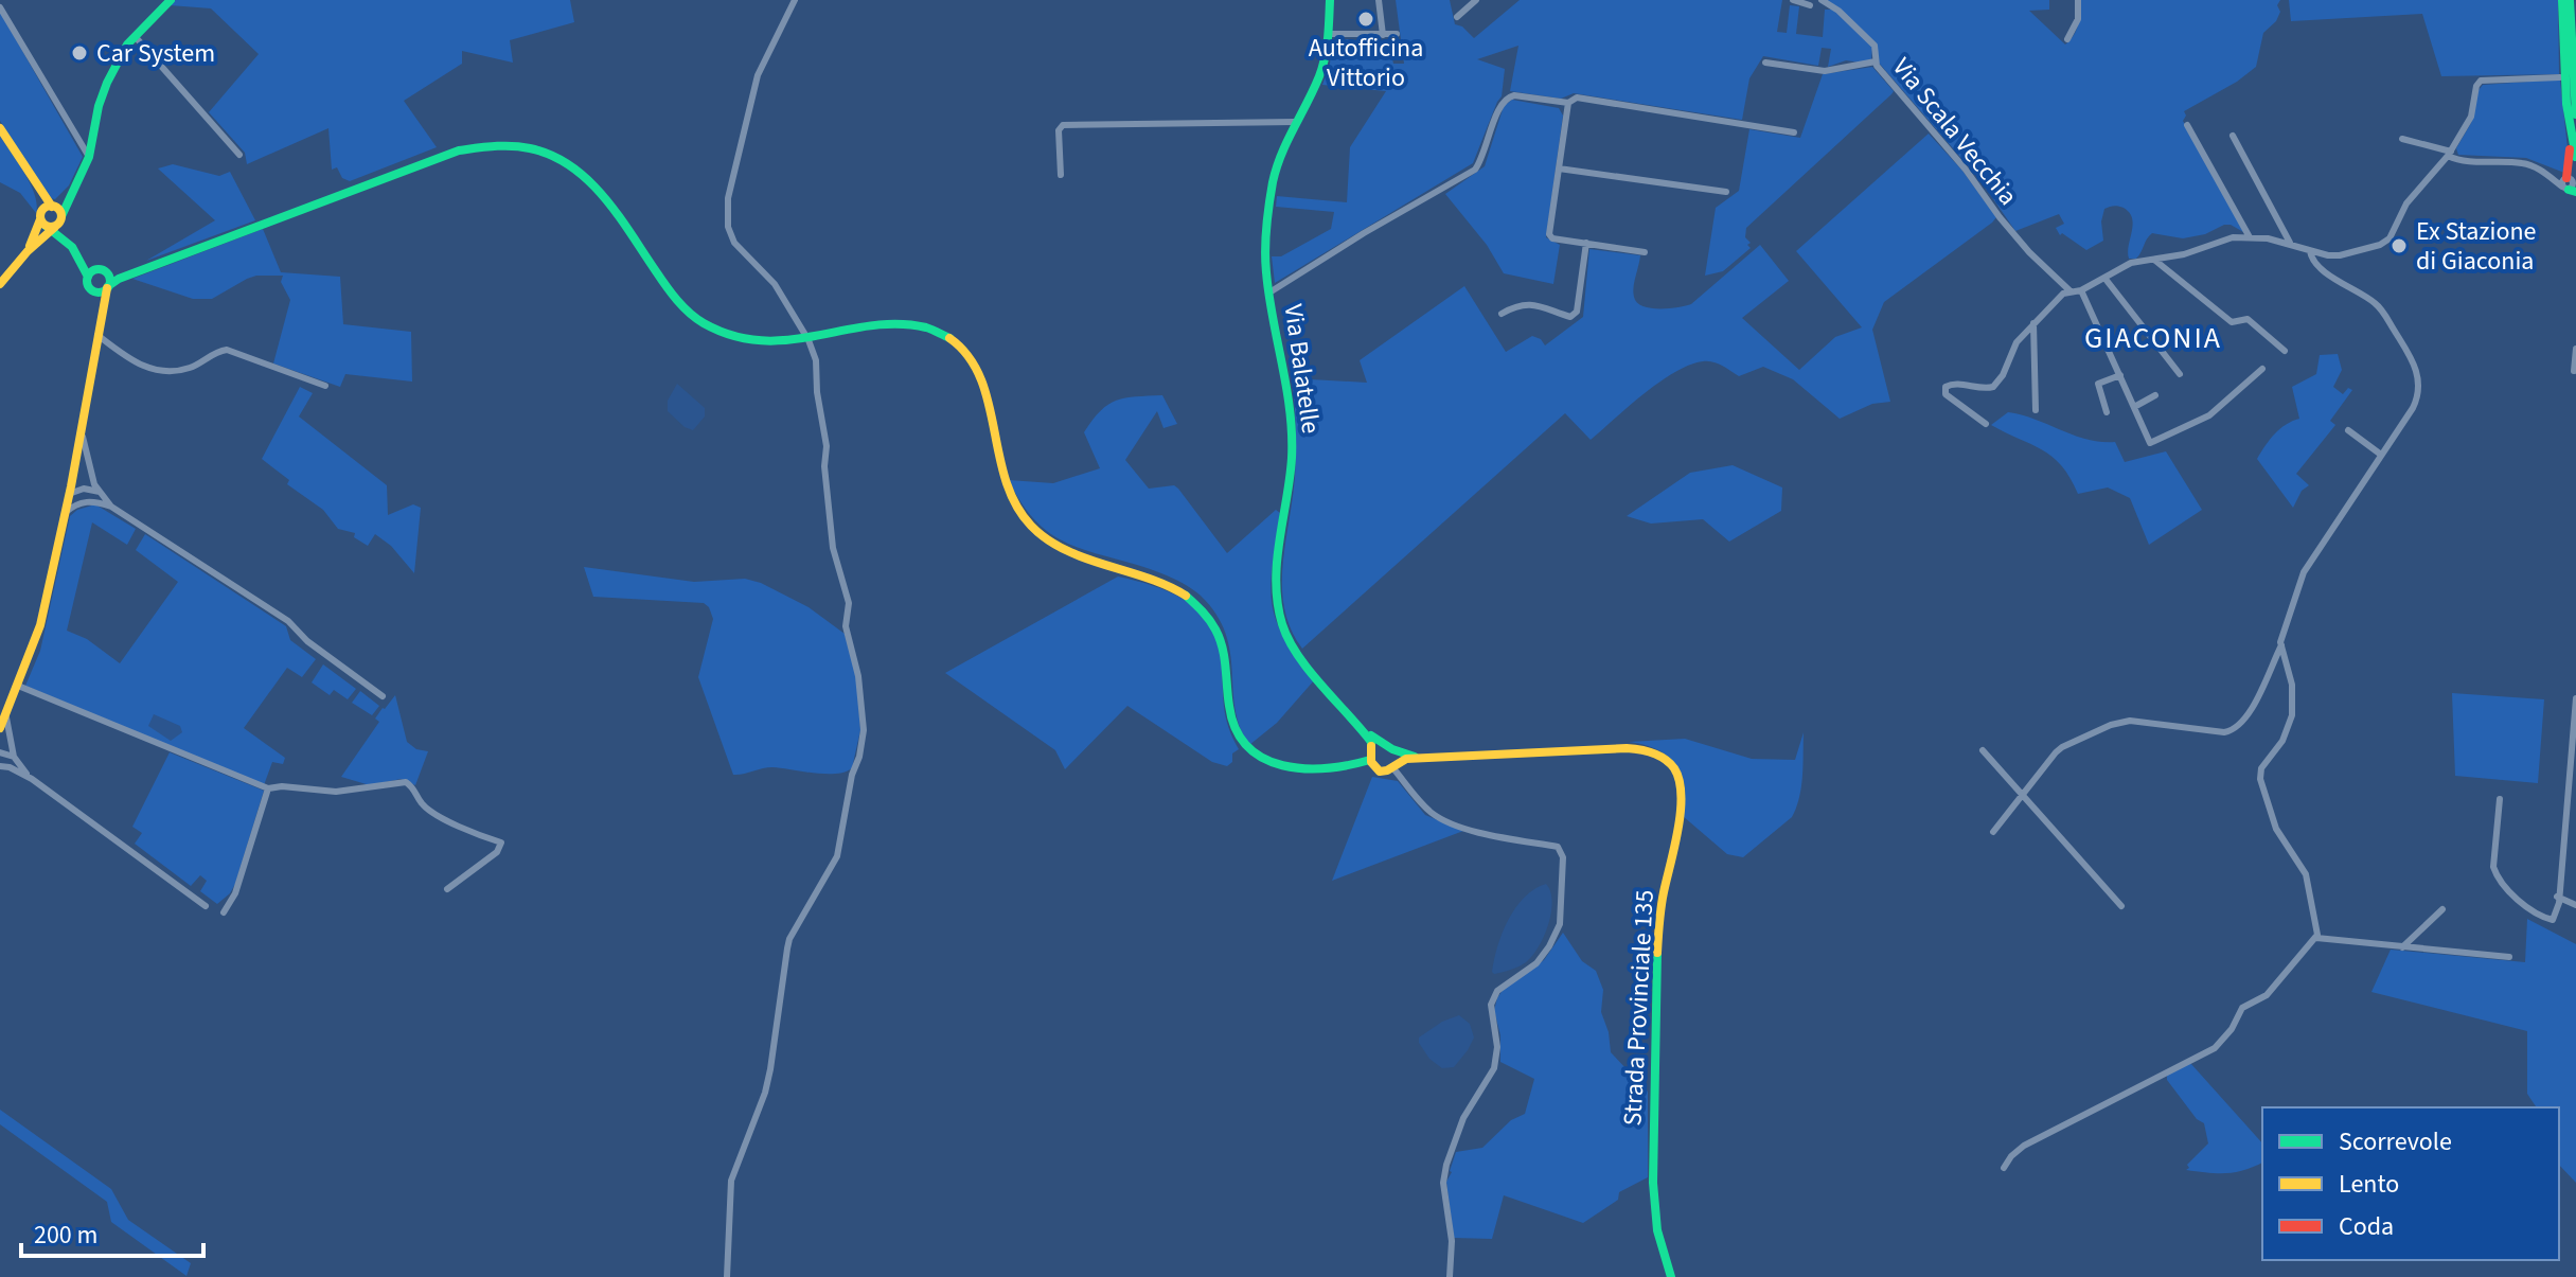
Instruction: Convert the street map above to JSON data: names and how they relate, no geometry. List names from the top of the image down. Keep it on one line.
{"streets":{"street":["Via Scala Vecchia","Via Balatelle","Strada Provinciale 135"]},"districts":["GIACONIA"],"places":["Autofficina Vittorio","Car System","Ex Stazione di Giaconia"],"legend":["Scorrevole","Lento","Coda"],"scale_bar":"200 m"}
